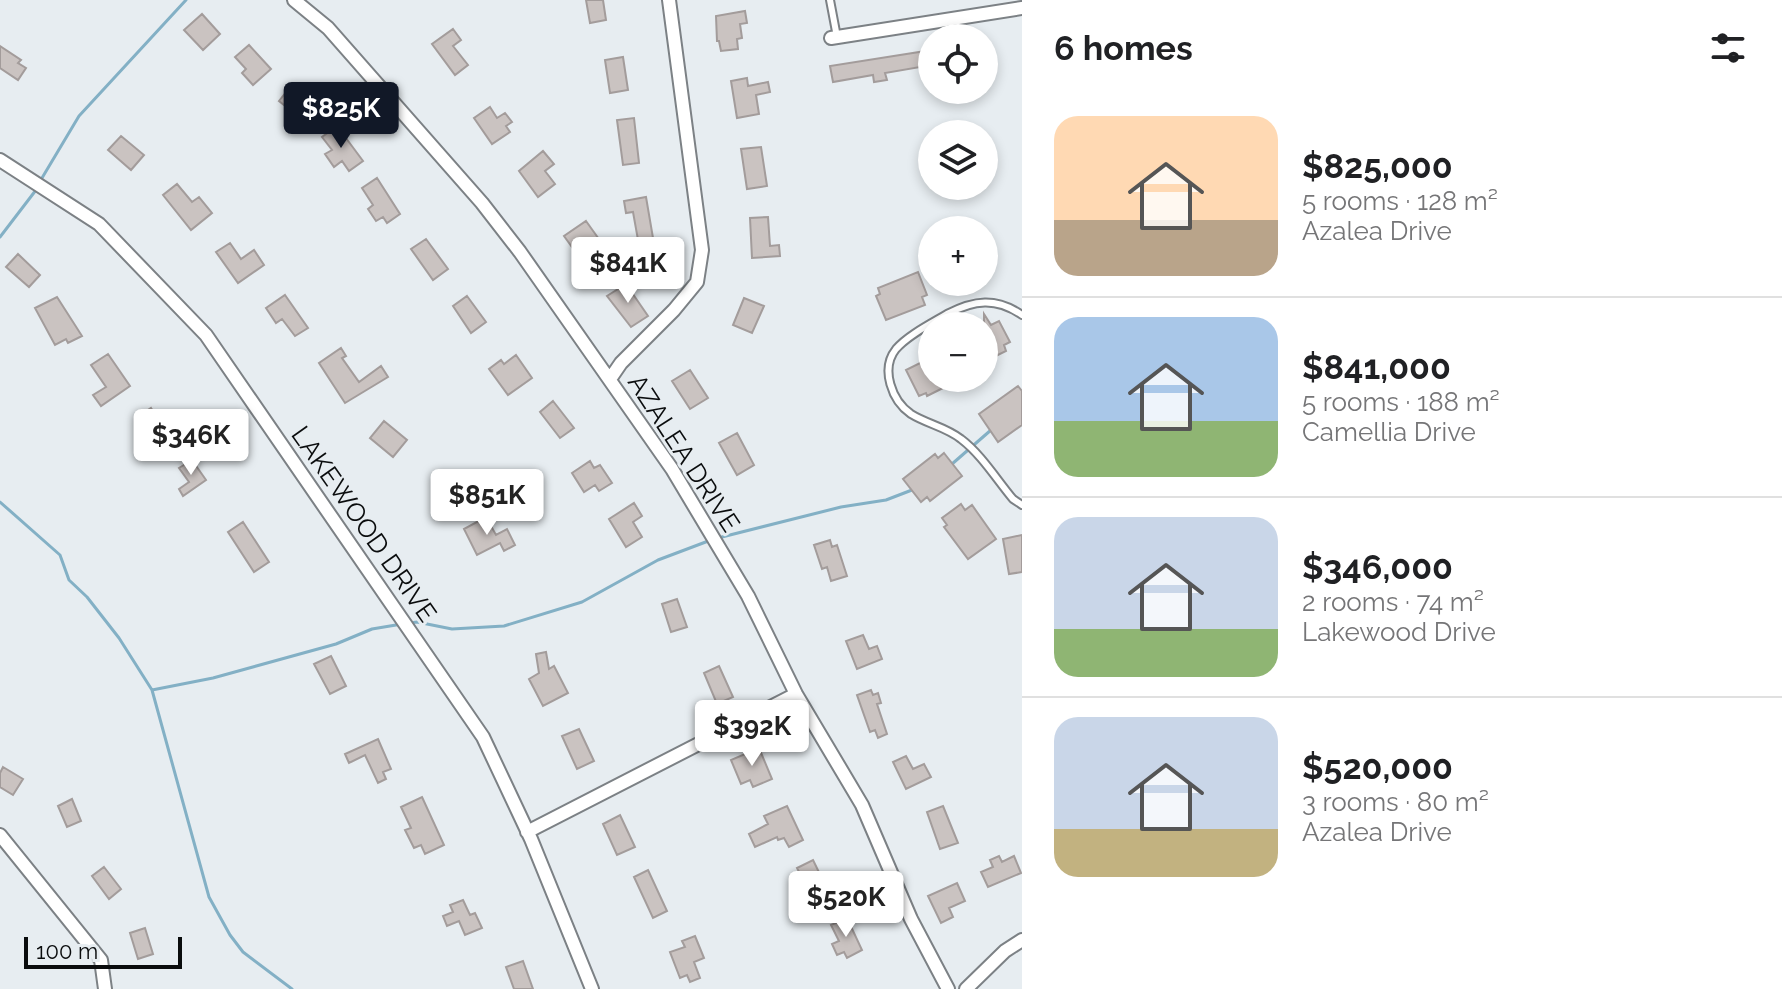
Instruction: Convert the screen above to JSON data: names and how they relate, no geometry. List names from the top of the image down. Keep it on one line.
{"streets":{"street":["AZALEA DRIVE","LAKEWOOD DRIVE"]},"scale_bar":"100 m","page":{"heading":"6 homes","map_buttons":["+","−"],"price":["$825K","$841K","$346K","$851K","$392K","$520K"],"list":[{"name":"$825,000","note":"5 rooms · 128 m² · Azalea Drive"},{"name":"$841,000","note":"5 rooms · 188 m² · Camellia Drive"},{"name":"$346,000","note":"2 rooms · 74 m² · Lakewood Drive"},{"name":"$520,000","note":"3 rooms · 80 m² · Azalea Drive"}],"scale":"100 m"}}
